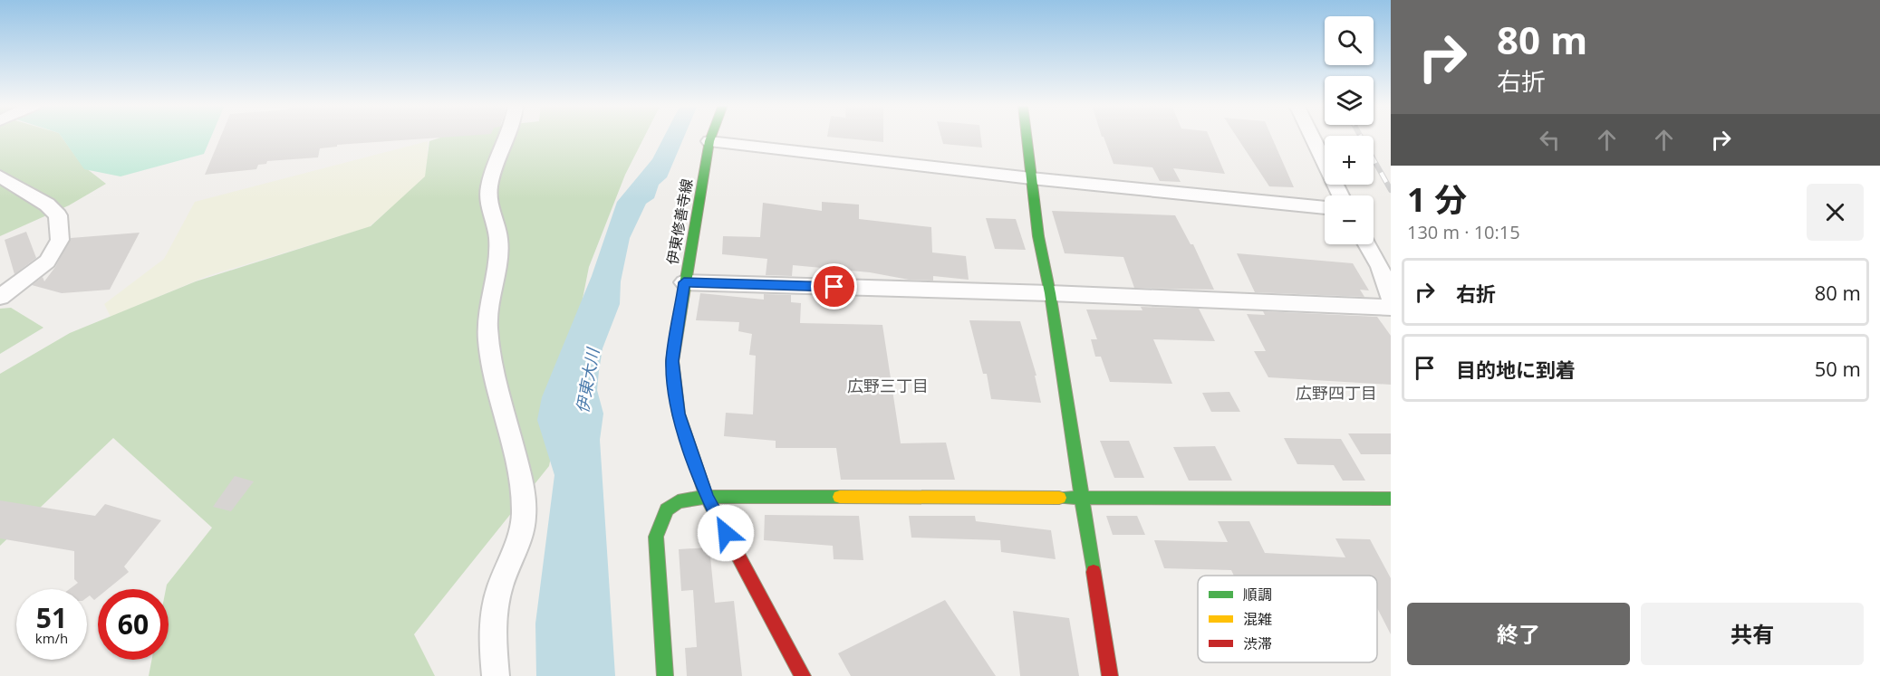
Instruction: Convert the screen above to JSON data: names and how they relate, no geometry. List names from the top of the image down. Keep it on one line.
{"streets":{"street":["伊東修善寺線"]},"districts":["広野三丁目","広野四丁目"],"water":["伊東大川"],"legend":["順調","混雑","渋滞"],"page":{"turn":["80 m","右折"],"map_buttons":["+","−"],"heading":["1 分","130 m · 10:15"],"list":[{"name":"右折","value":"80 m"},{"name":"目的地に到着","value":"50 m"}],"speed":"51 km/h","limit":"60","buttons":["終了","共有"]}}
